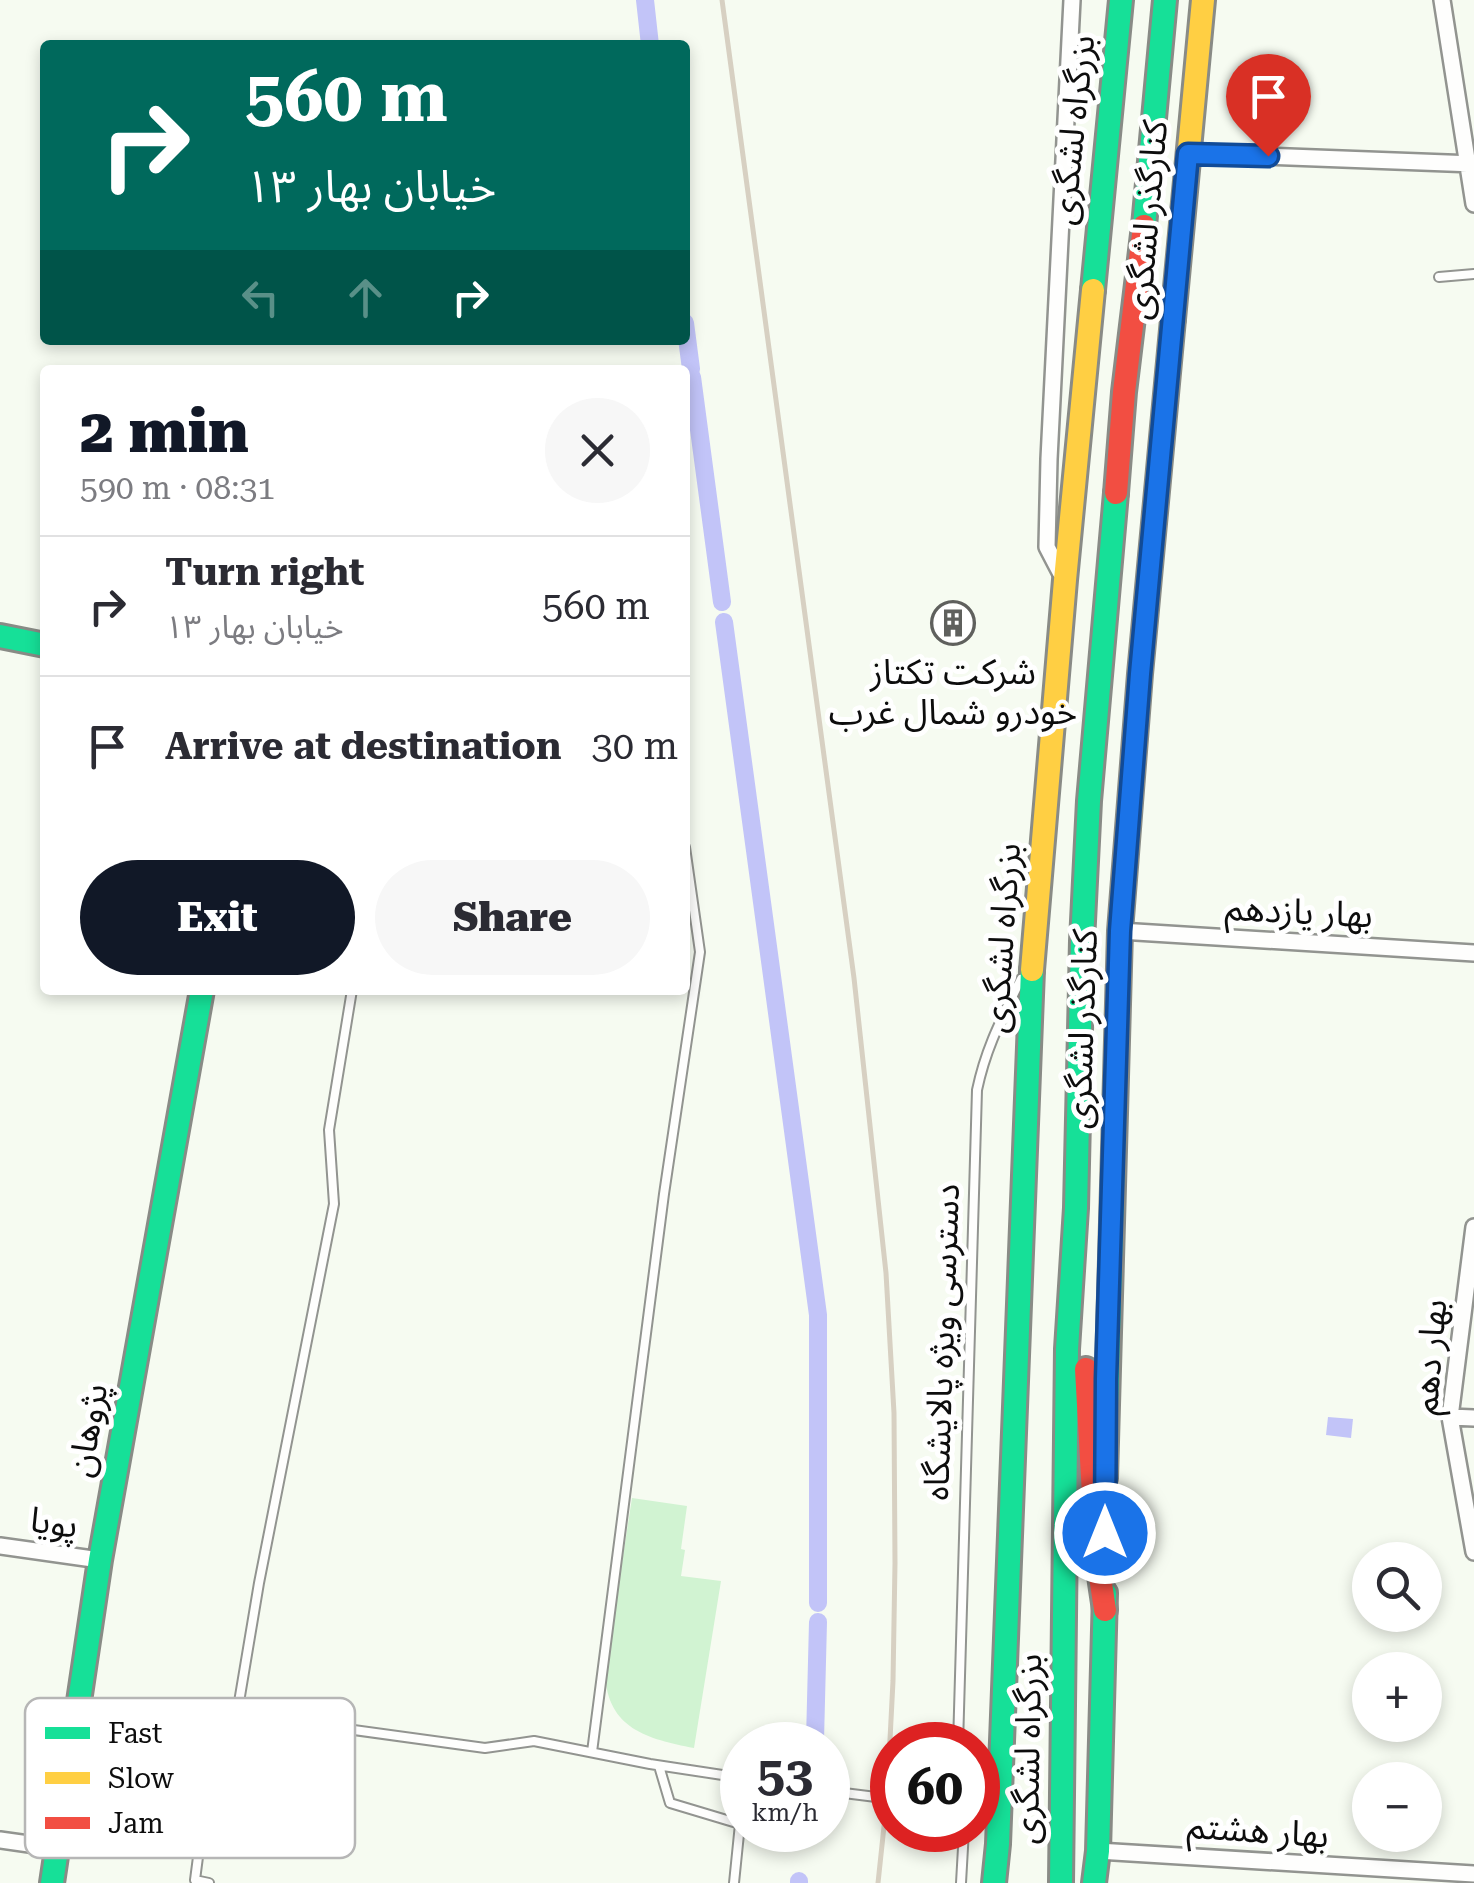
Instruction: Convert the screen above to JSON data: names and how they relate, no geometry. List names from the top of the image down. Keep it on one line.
{"streets":{"main road":["بزرگراه لشگری","کنارگذر لشگری","پژوهان"],"street":["بهار یازدهم","بهار دهم","پویا","بهار هشتم"],"lane":["دسترسی ویژه پالایشگاه"]},"crossings":[["بزرگراه لشگری","دسترسی ویژه پالایشگاه"],["کنارگذر لشگری","بهار یازدهم"],["کنارگذر لشگری","بهار هشتم"],["پژوهان","پویا"]],"places":{"building":["شرکت تکتاز خودرو شمال غرب"]},"legend":["Fast","Slow","Jam"],"page":{"turn":["560 m","خیابان بهار ۱۳"],"heading":["2 min","590 m · 08:31"],"list":[{"name":"Turn right","note":"خیابان بهار ۱۳","value":"560 m"},{"name":"Arrive at destination","value":"30 m"}],"buttons":["Exit","Share"],"map_buttons":["+","−"],"speed":"53 km/h","limit":"60"}}
